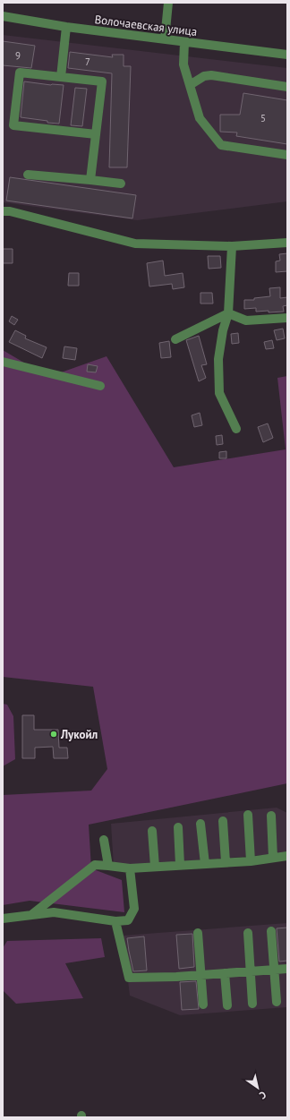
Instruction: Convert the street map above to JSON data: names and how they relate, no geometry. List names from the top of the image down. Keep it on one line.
{"streets":{"street":["Волочаевская улица"]},"places":["Лукойл"],"house_numbers":["9","7","5"],"north":"bottom right"}
